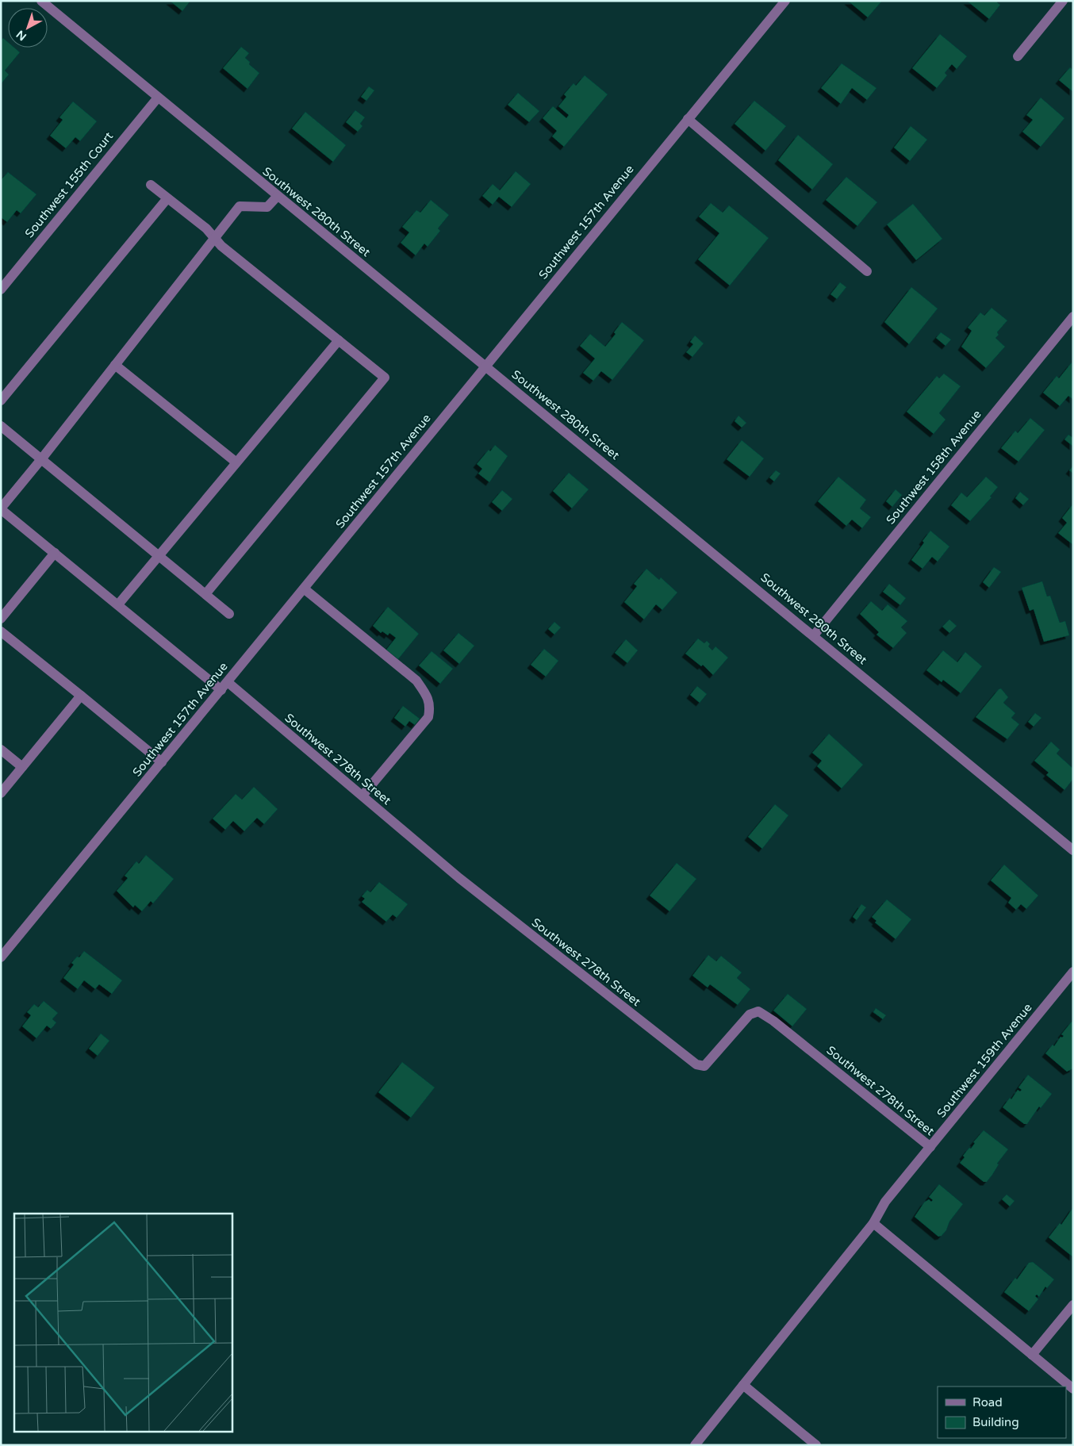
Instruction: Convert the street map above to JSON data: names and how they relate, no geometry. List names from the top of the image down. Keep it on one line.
{"streets":{"street":["Southwest 155th Court","Southwest 280th Street","Southwest 157th Avenue","Southwest 158th Avenue","Southwest 278th Street","Southwest 159th Avenue"]},"crossings":[["Southwest 155th Court","Southwest 280th Street"],["Southwest 280th Street","Southwest 157th Avenue"],["Southwest 280th Street","Southwest 158th Avenue"],["Southwest 157th Avenue","Southwest 278th Street"],["Southwest 278th Street","Southwest 159th Avenue"]],"legend":["Road","Building"],"north":"bottom left"}
